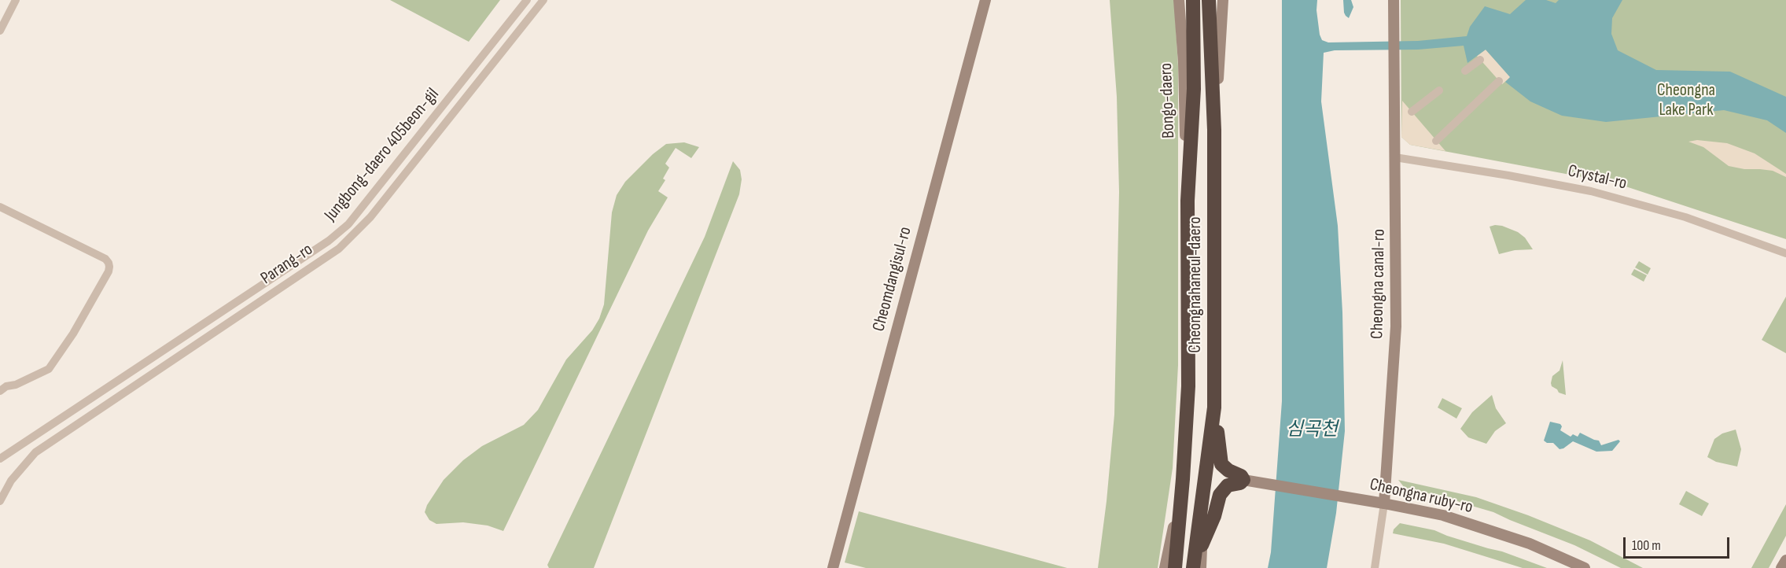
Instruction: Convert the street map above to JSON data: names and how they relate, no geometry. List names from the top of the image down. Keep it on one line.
{"streets":{"highway":["Cheongnahaneul-daero"],"street":["Bongo-daero","Jungbong-daero 405beon-gil","Crystal-ro","Parang-ro","Cheomdangisul-ro","Cheongna canal-ro","Cheongna ruby-ro"]},"crossings":[["Bongo-daero","Cheongnahaneul-daero"],["Crystal-ro","Cheongna canal-ro"],["Cheongna canal-ro","Cheongna ruby-ro"]],"water":["심곡천"],"parks":["Cheongna Lake Park"],"scale_bar":"100 m"}
